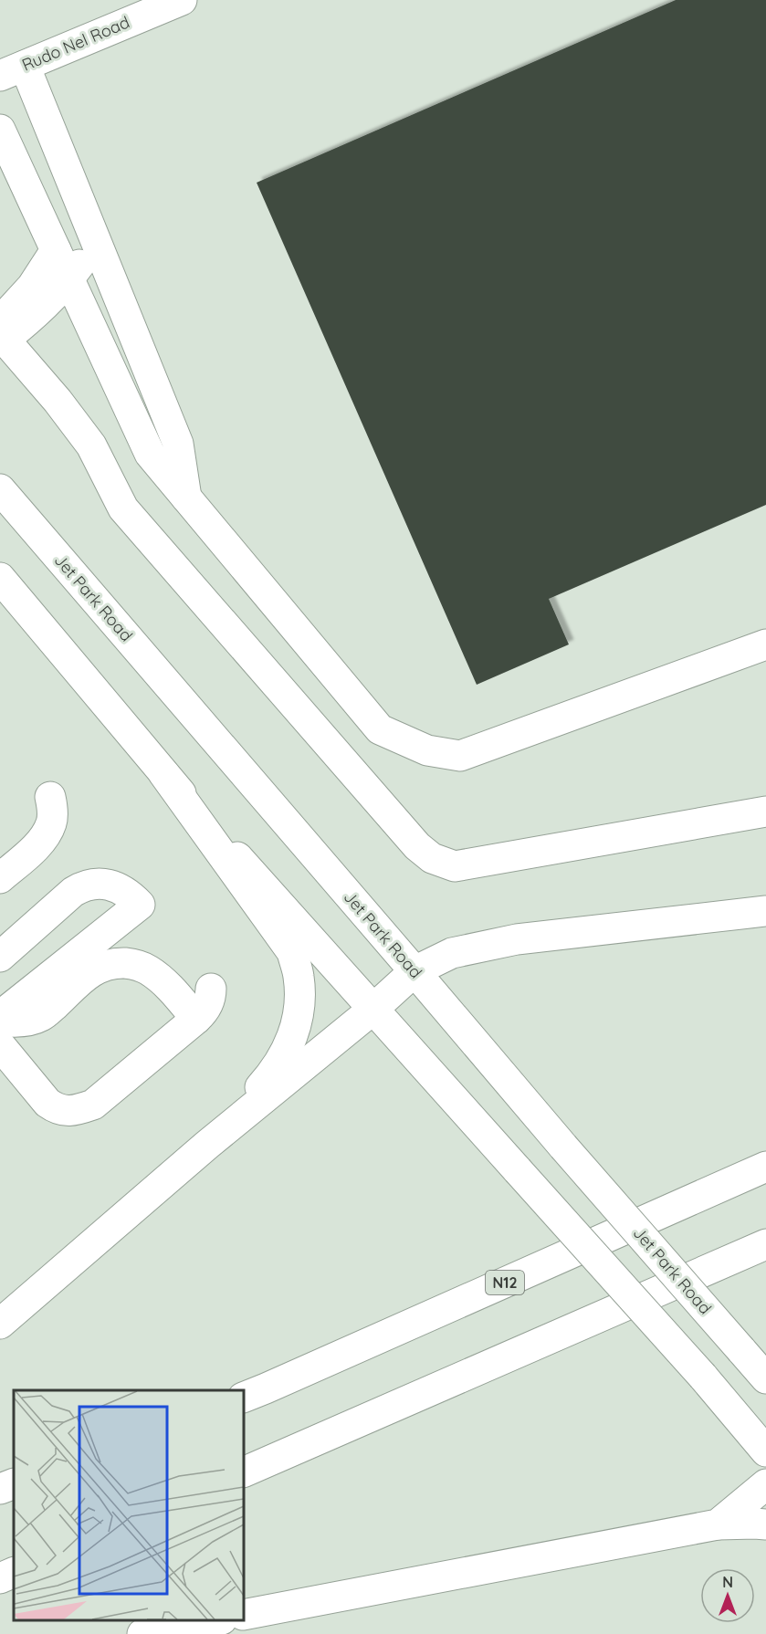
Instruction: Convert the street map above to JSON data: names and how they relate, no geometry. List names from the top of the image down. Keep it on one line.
{"streets":{"main road":["Rudo Nel Road","Jet Park Road","N12"]},"north":"top"}
